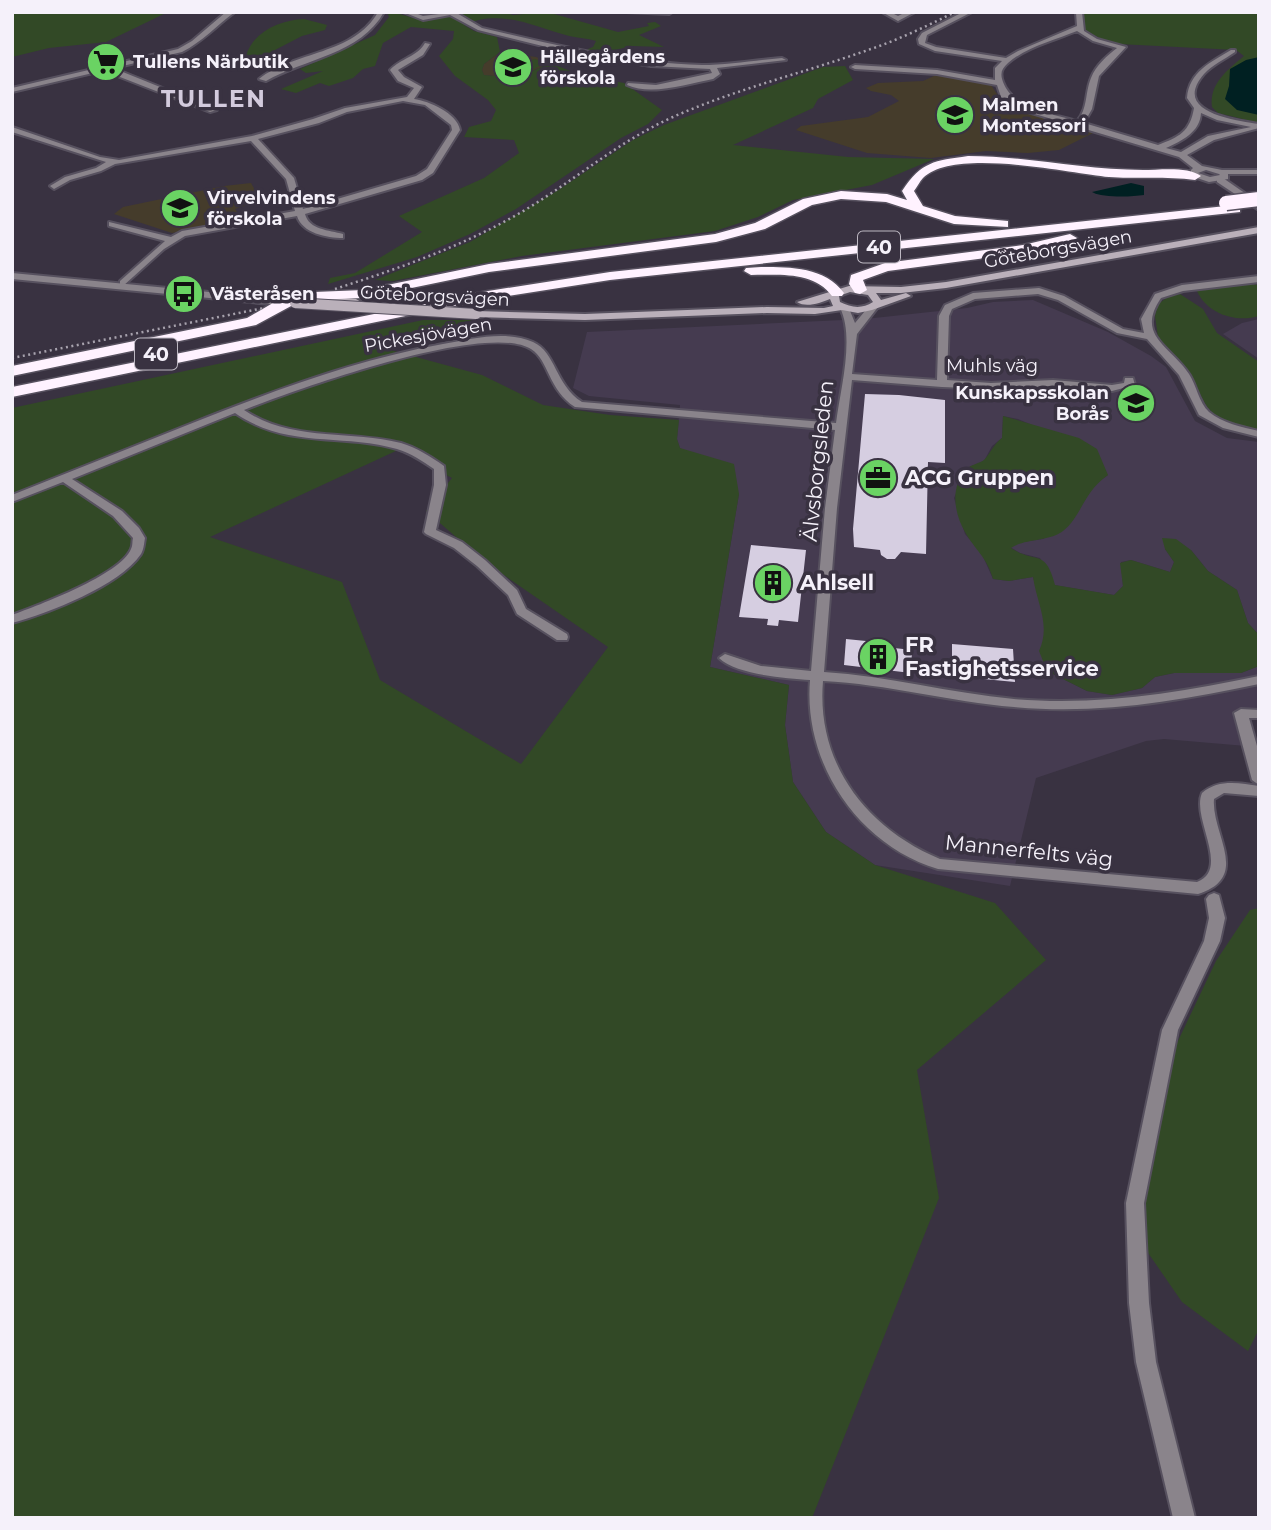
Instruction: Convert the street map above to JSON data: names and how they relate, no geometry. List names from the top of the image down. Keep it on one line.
{"streets":{"highway":["40"],"main road":["Göteborgsvägen"],"street":["Pickesjövägen","Muhls väg","Älvsborgsleden","Mannerfelts väg"]},"crossings":[["Göteborgsvägen","Älvsborgsleden"],["Pickesjövägen","Älvsborgsleden"],["Muhls väg","Älvsborgsleden"],["Älvsborgsleden","Mannerfelts väg"]],"districts":["TULLEN"],"places":{"supermarket":["Tullens Närbutik"],"school or university":["Hällegårdens förskola","Malmen Montessori","Virvelvindens förskola","Kunskapsskolan Borås"],"bus stop":["Västeråsen"],"office":["ACG Gruppen"],"building":["Ahlsell","FR Fastighetsservice"]}}
